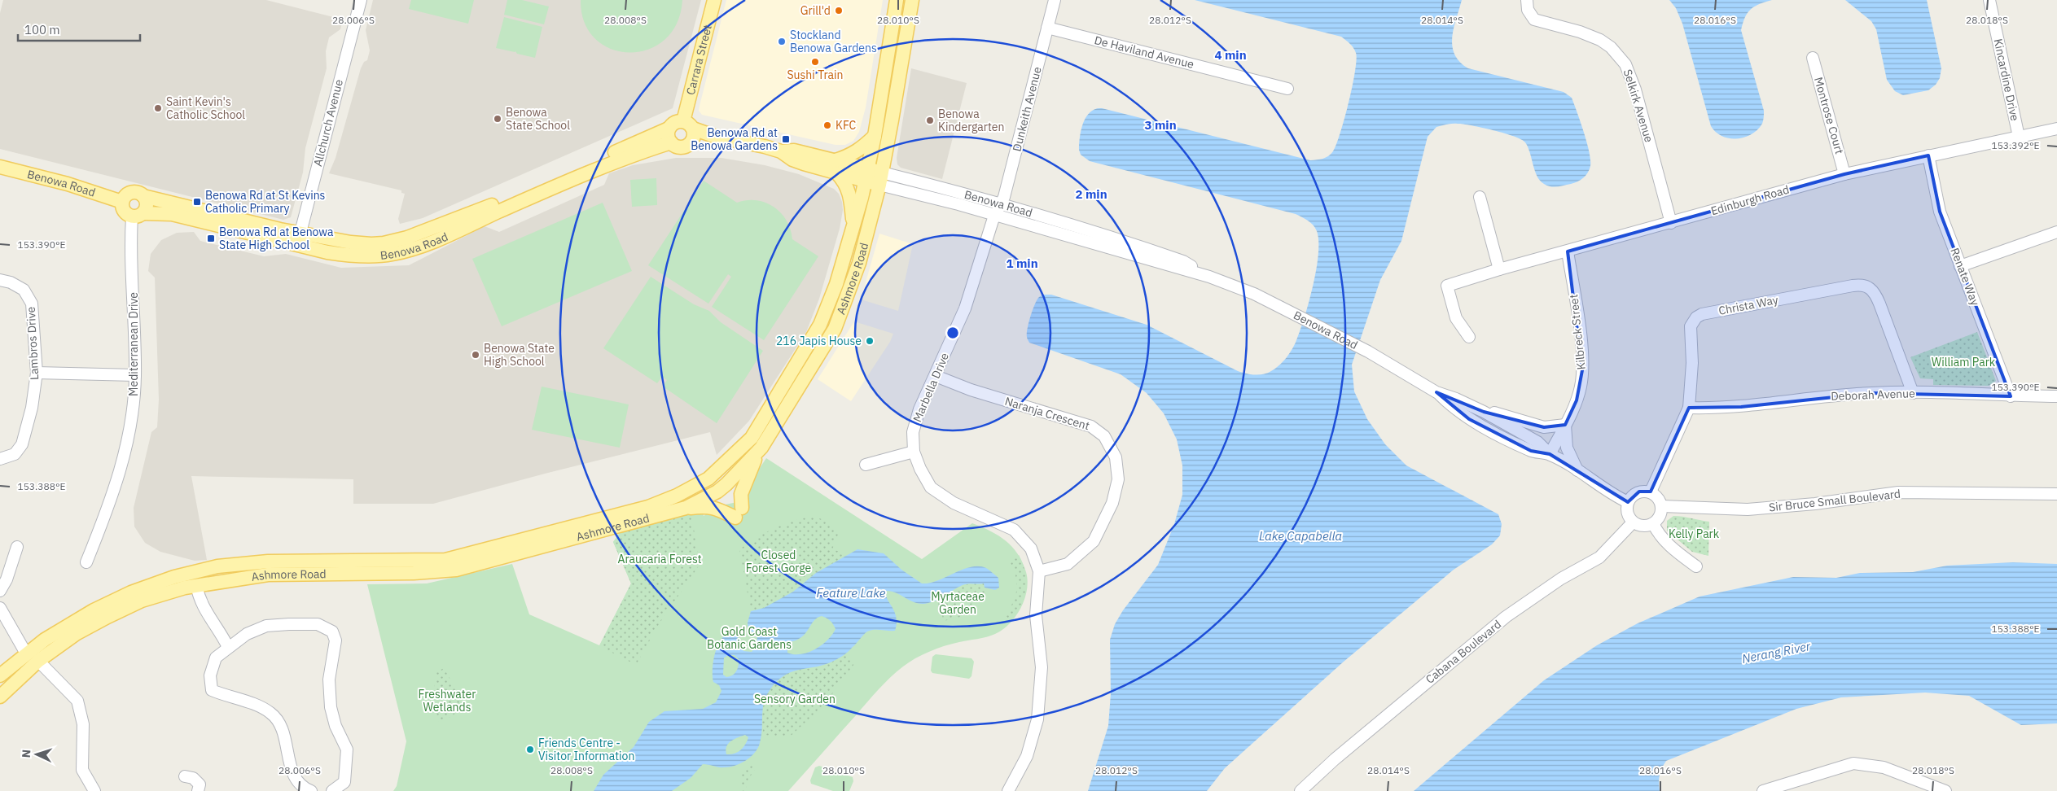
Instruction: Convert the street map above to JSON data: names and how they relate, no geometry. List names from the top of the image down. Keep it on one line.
{"streets":{"main road":["Carrara Street","Benowa Road","Ashmore Road"],"street":["De Haviland Avenue","Kincardine Drive","Selkirk Avenue","Dunkeith Avenue","Montrose Court","Allchurch Avenue","Edinburgh Road","Renate Way","Christa Way","Kilbreck Street","Lambros Drive","Mediterranean Drive","Marbella Drive","Deborah Avenue","Naranja Crescent","Sir Bruce Small Boulevard","Cabana Boulevard"]},"crossings":[["De Haviland Avenue","Dunkeith Avenue"],["Carrara Street","Benowa Road"],["Kincardine Drive","Edinburgh Road"],["Selkirk Avenue","Edinburgh Road"],["Dunkeith Avenue","Benowa Road"],["Dunkeith Avenue","Marbella Drive"],["Montrose Court","Edinburgh Road"],["Allchurch Avenue","Benowa Road"],["Benowa Road","Ashmore Road"],["Benowa Road","Christa Way"],["Benowa Road","Kilbreck Street"],["Benowa Road","Mediterranean Drive"],["Benowa Road","Marbella Drive"],["Benowa Road","Sir Bruce Small Boulevard"],["Benowa Road","Cabana Boulevard"],["Edinburgh Road","Renate Way"],["Edinburgh Road","Kilbreck Street"],["Renate Way","Deborah Avenue"],["Christa Way","Deborah Avenue"],["Christa Way","Sir Bruce Small Boulevard"],["Christa Way","Cabana Boulevard"],["Marbella Drive","Naranja Crescent"],["Sir Bruce Small Boulevard","Cabana Boulevard"]],"water":["Lake Capabella","Feature Lake","Nerang River"],"parks":["William Park","Kelly Park","Closed Forest Gorge","Araucaria Forest","Myrtaceae Garden","Gold Coast Botanic Gardens","Freshwater Wetlands","Sensory Garden"],"places":{"other":["Grill'd","Stockland Benowa Gardens","Sushi Train","Saint Kevin's Catholic School","Benowa State School","Benowa Kindergarten","KFC","216 Japis House","Benowa State High School","Friends Centre - Visitor Information"],"transit":["Benowa Rd at Benowa Gardens","Benowa Rd at St Kevins Catholic Primary","Benowa Rd at Benowa State High School"]},"scale_bar":"100 m","north":"left","coordinates":["28.006°S","28.008°S","28.010°S","28.012°S","28.014°S","28.016°S","28.018°S","153.392°E","153.390°E","153.388°E"],"rings":["4 min","3 min","2 min","1 min"]}
